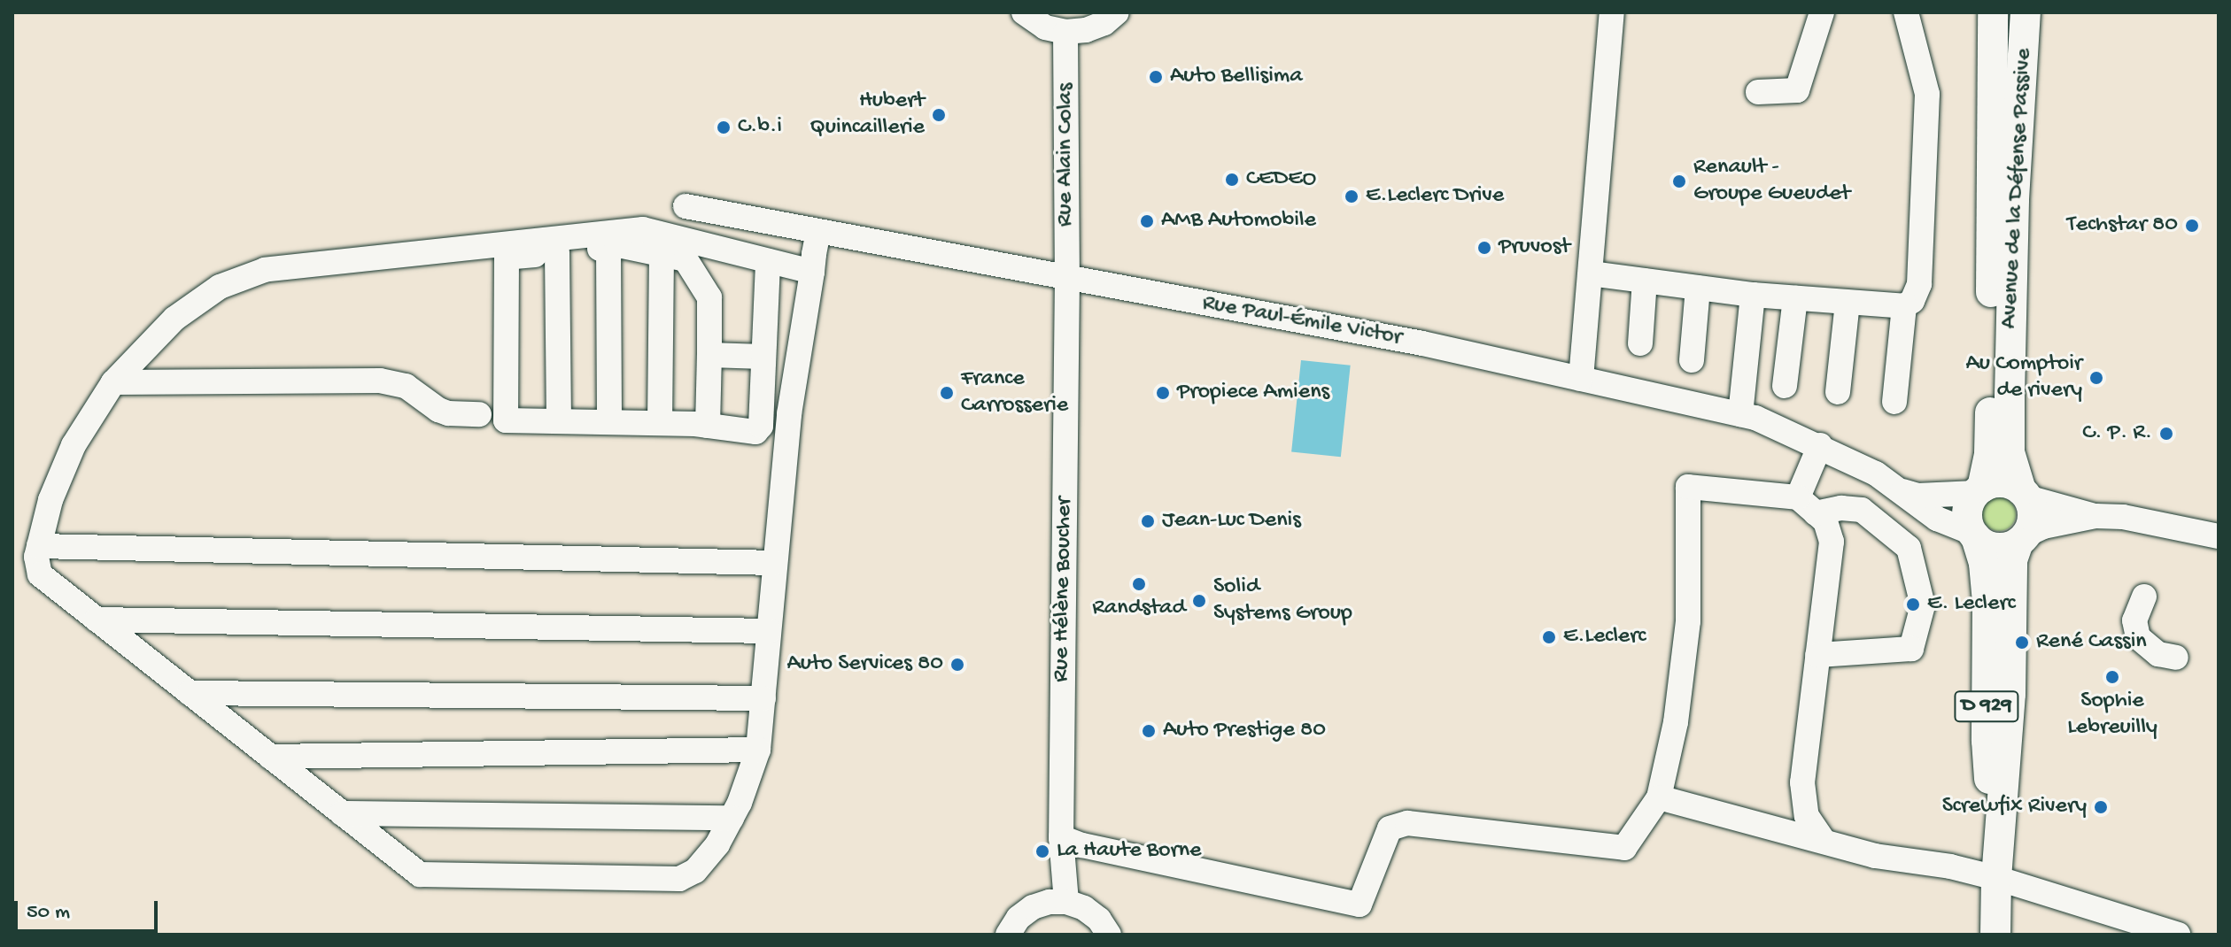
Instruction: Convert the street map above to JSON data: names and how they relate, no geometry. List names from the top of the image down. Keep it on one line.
{"streets":{"main road":["Avenue de la Défense Passive","D 929"],"street":["Rue Alain Colas","Rue Paul-Émile Victor","Rue Hélène Boucher"]},"crossings":[["Rue Alain Colas","Rue Paul-Émile Victor"],["Rue Alain Colas","Rue Hélène Boucher"],["Avenue de la Défense Passive","Rue Paul-Émile Victor"],["Avenue de la Défense Passive","D 929"],["Rue Paul-Émile Victor","Rue Hélène Boucher"],["Rue Paul-Émile Victor","D 929"]],"places":["Auto Bellisima","Hubert Quincaillerie","C.b.i","CEDEO","Renault - Groupe Gueudet","E.Leclerc Drive","AMB Automobile","Techstar 80","Pruvost","Au Comptoir de rivery","France Carrosserie","Propiece Amiens","C. P. R.","Jean-Luc Denis","Randstad","Solid Systems Group","E. Leclerc","E.Leclerc","René Cassin","Auto Services 80","Sophie Lebreuilly","Auto Prestige 80","Screwfix Rivery","La Haute Borne"],"scale_bar":"50 m"}
